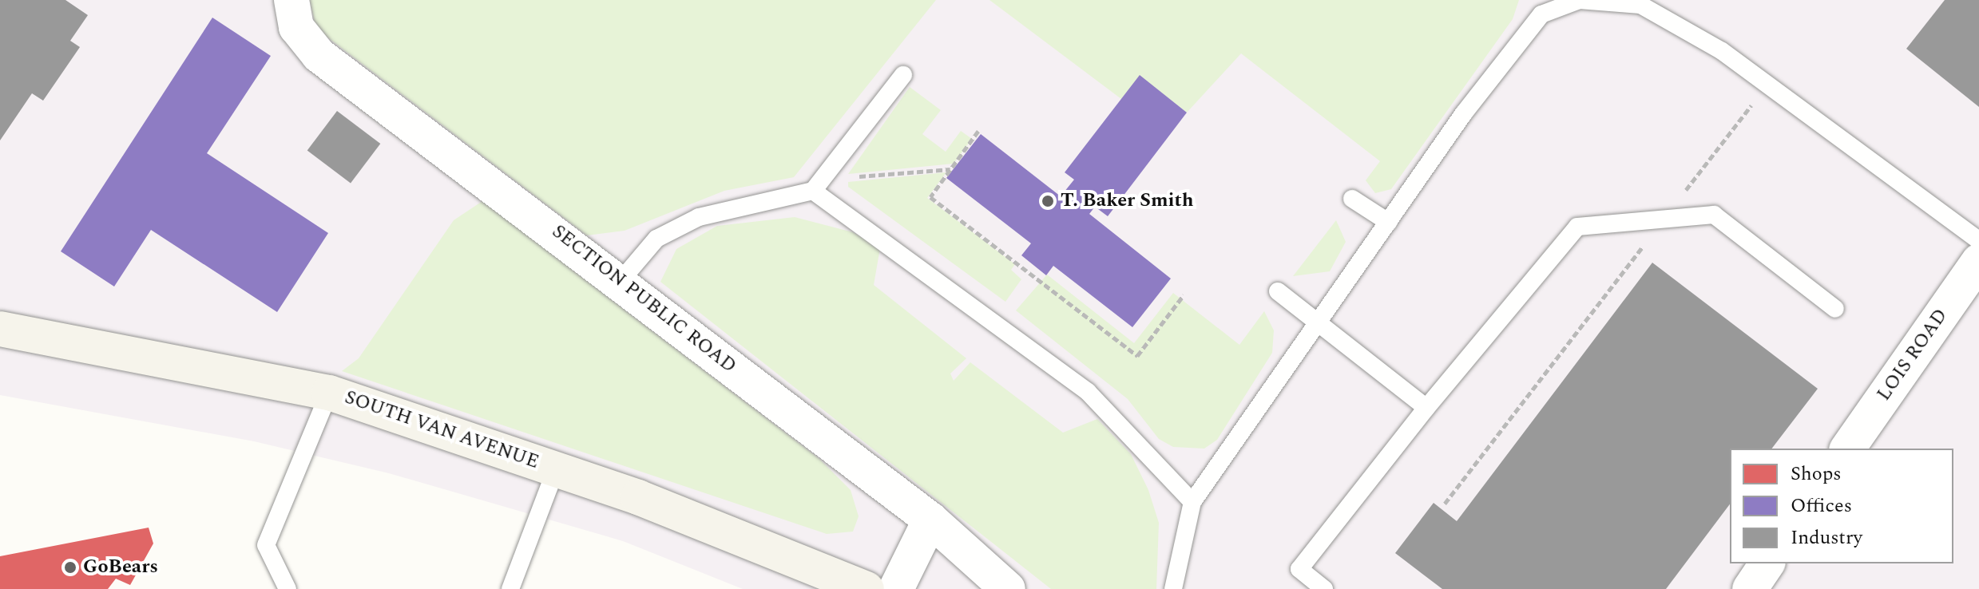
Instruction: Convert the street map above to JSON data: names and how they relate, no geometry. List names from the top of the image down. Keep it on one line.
{"streets":{"main road":["SOUTH VAN AVENUE"],"street":["SECTION PUBLIC ROAD","LOIS ROAD"]},"places":["T. Baker Smith","GoBears"],"legend":["Shops","Offices","Industry"]}
